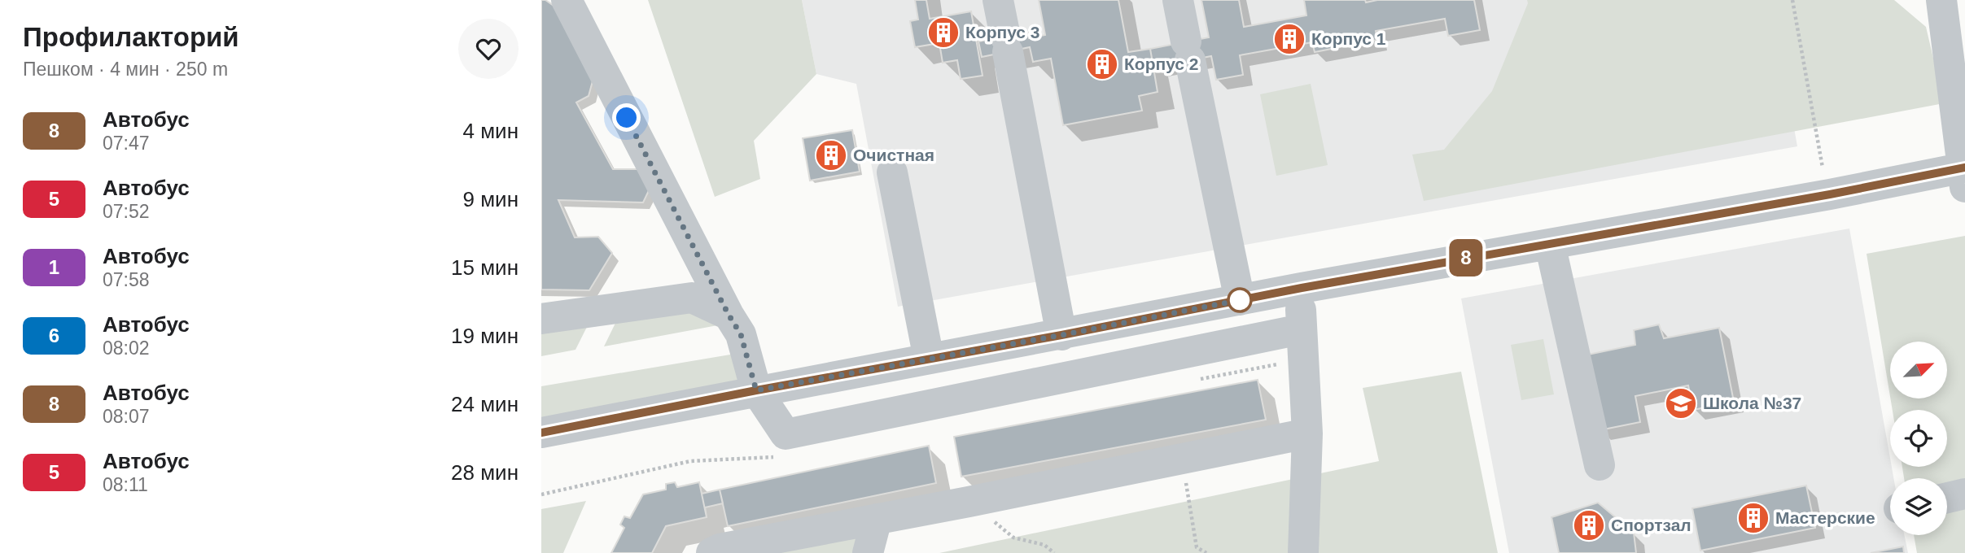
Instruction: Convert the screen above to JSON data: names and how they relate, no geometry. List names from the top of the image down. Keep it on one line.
{"places":{"building":["Корпус 3","Корпус 1","Корпус 2","Очистная","Мастерские","Спортзал"],"school or university":["Школа №37"]},"lines":["bus line 8"],"north":"top right","page":{"heading":["Профилакторий","Пешком · 4 мин · 250 m"],"on_map":"8","list":[{"mark":"8","name":"Автобус","note":"07:47","value":"4 мин"},{"mark":"5","name":"Автобус","note":"07:52","value":"9 мин"},{"mark":"1","name":"Автобус","note":"07:58","value":"15 мин"},{"mark":"6","name":"Автобус","note":"08:02","value":"19 мин"},{"mark":"8","name":"Автобус","note":"08:07","value":"24 мин"},{"mark":"5","name":"Автобус","note":"08:11","value":"28 мин"}]}}
